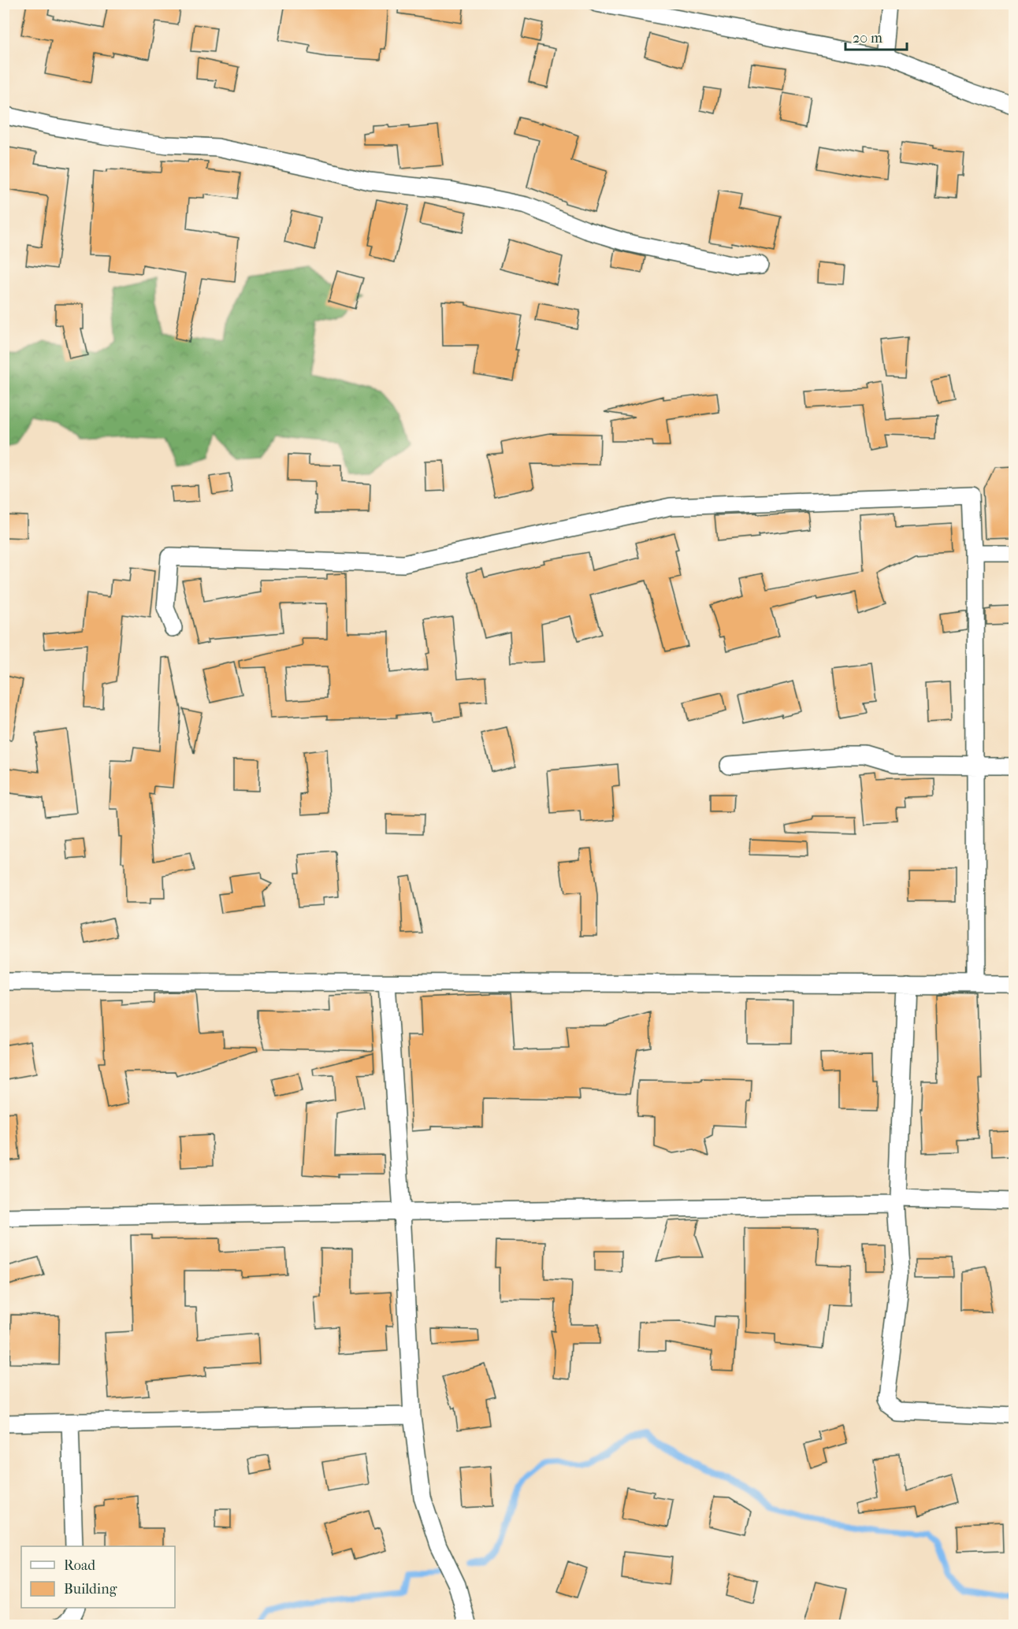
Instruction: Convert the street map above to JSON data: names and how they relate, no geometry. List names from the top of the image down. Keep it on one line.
{"legend":["Road","Building"],"scale_bar":"20 m"}
